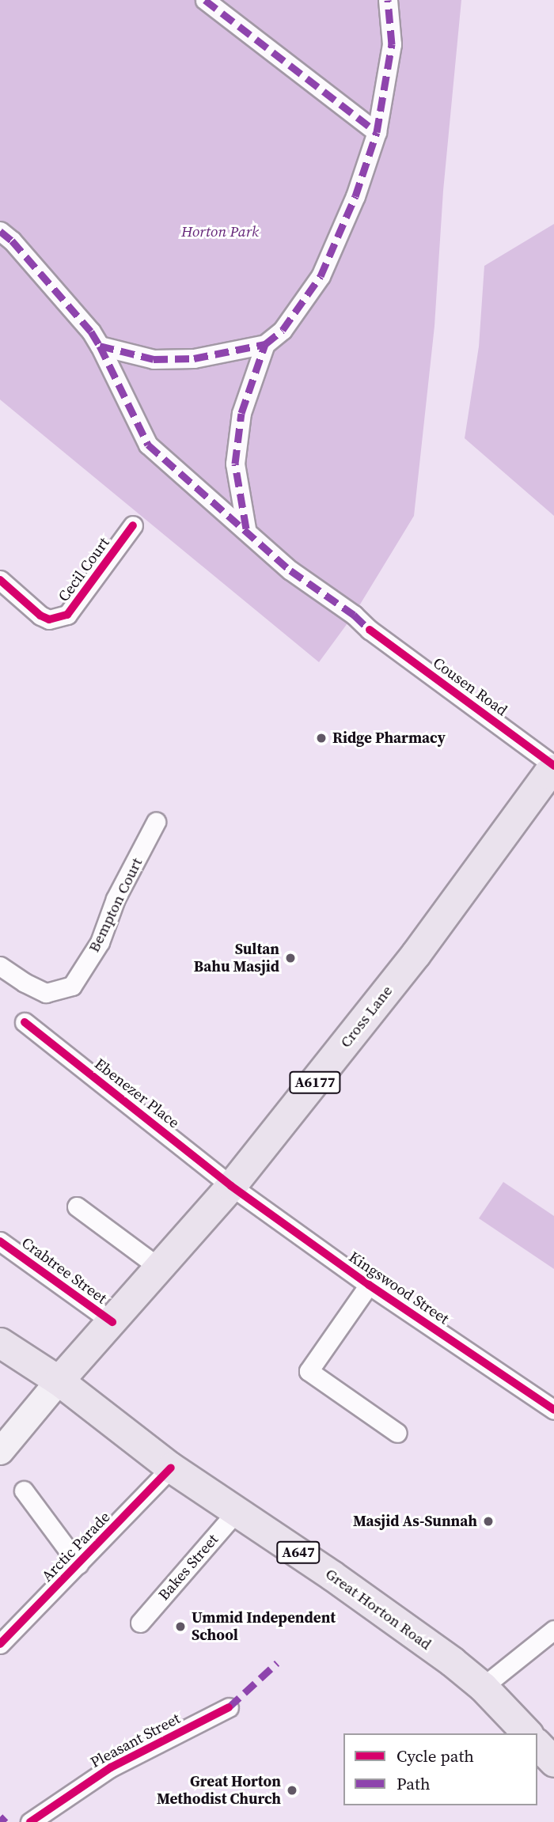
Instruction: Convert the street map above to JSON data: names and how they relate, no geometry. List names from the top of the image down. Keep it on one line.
{"streets":{"main road":["Cross Lane","A6177","A647","Great Horton Road"],"street":["Cecil Court","Cousen Road","Bempton Court","Ebenezer Place","Crabtree Street","Kingswood Street","Arctic Parade","Bakes Street","Pleasant Street"]},"crossings":[["Cousen Road","Cross Lane"],["Cross Lane","Ebenezer Place"],["Cross Lane","Crabtree Street"],["Cross Lane","Kingswood Street"],["Cross Lane","Great Horton Road"],["Ebenezer Place","Kingswood Street"],["Arctic Parade","Great Horton Road"],["Bakes Street","Great Horton Road"]],"parks":["Horton Park"],"places":["Ridge Pharmacy","Sultan Bahu Masjid","Masjid As-Sunnah","Ummid Independent School","Great Horton Methodist Church"],"legend":["Cycle path","Path"]}
